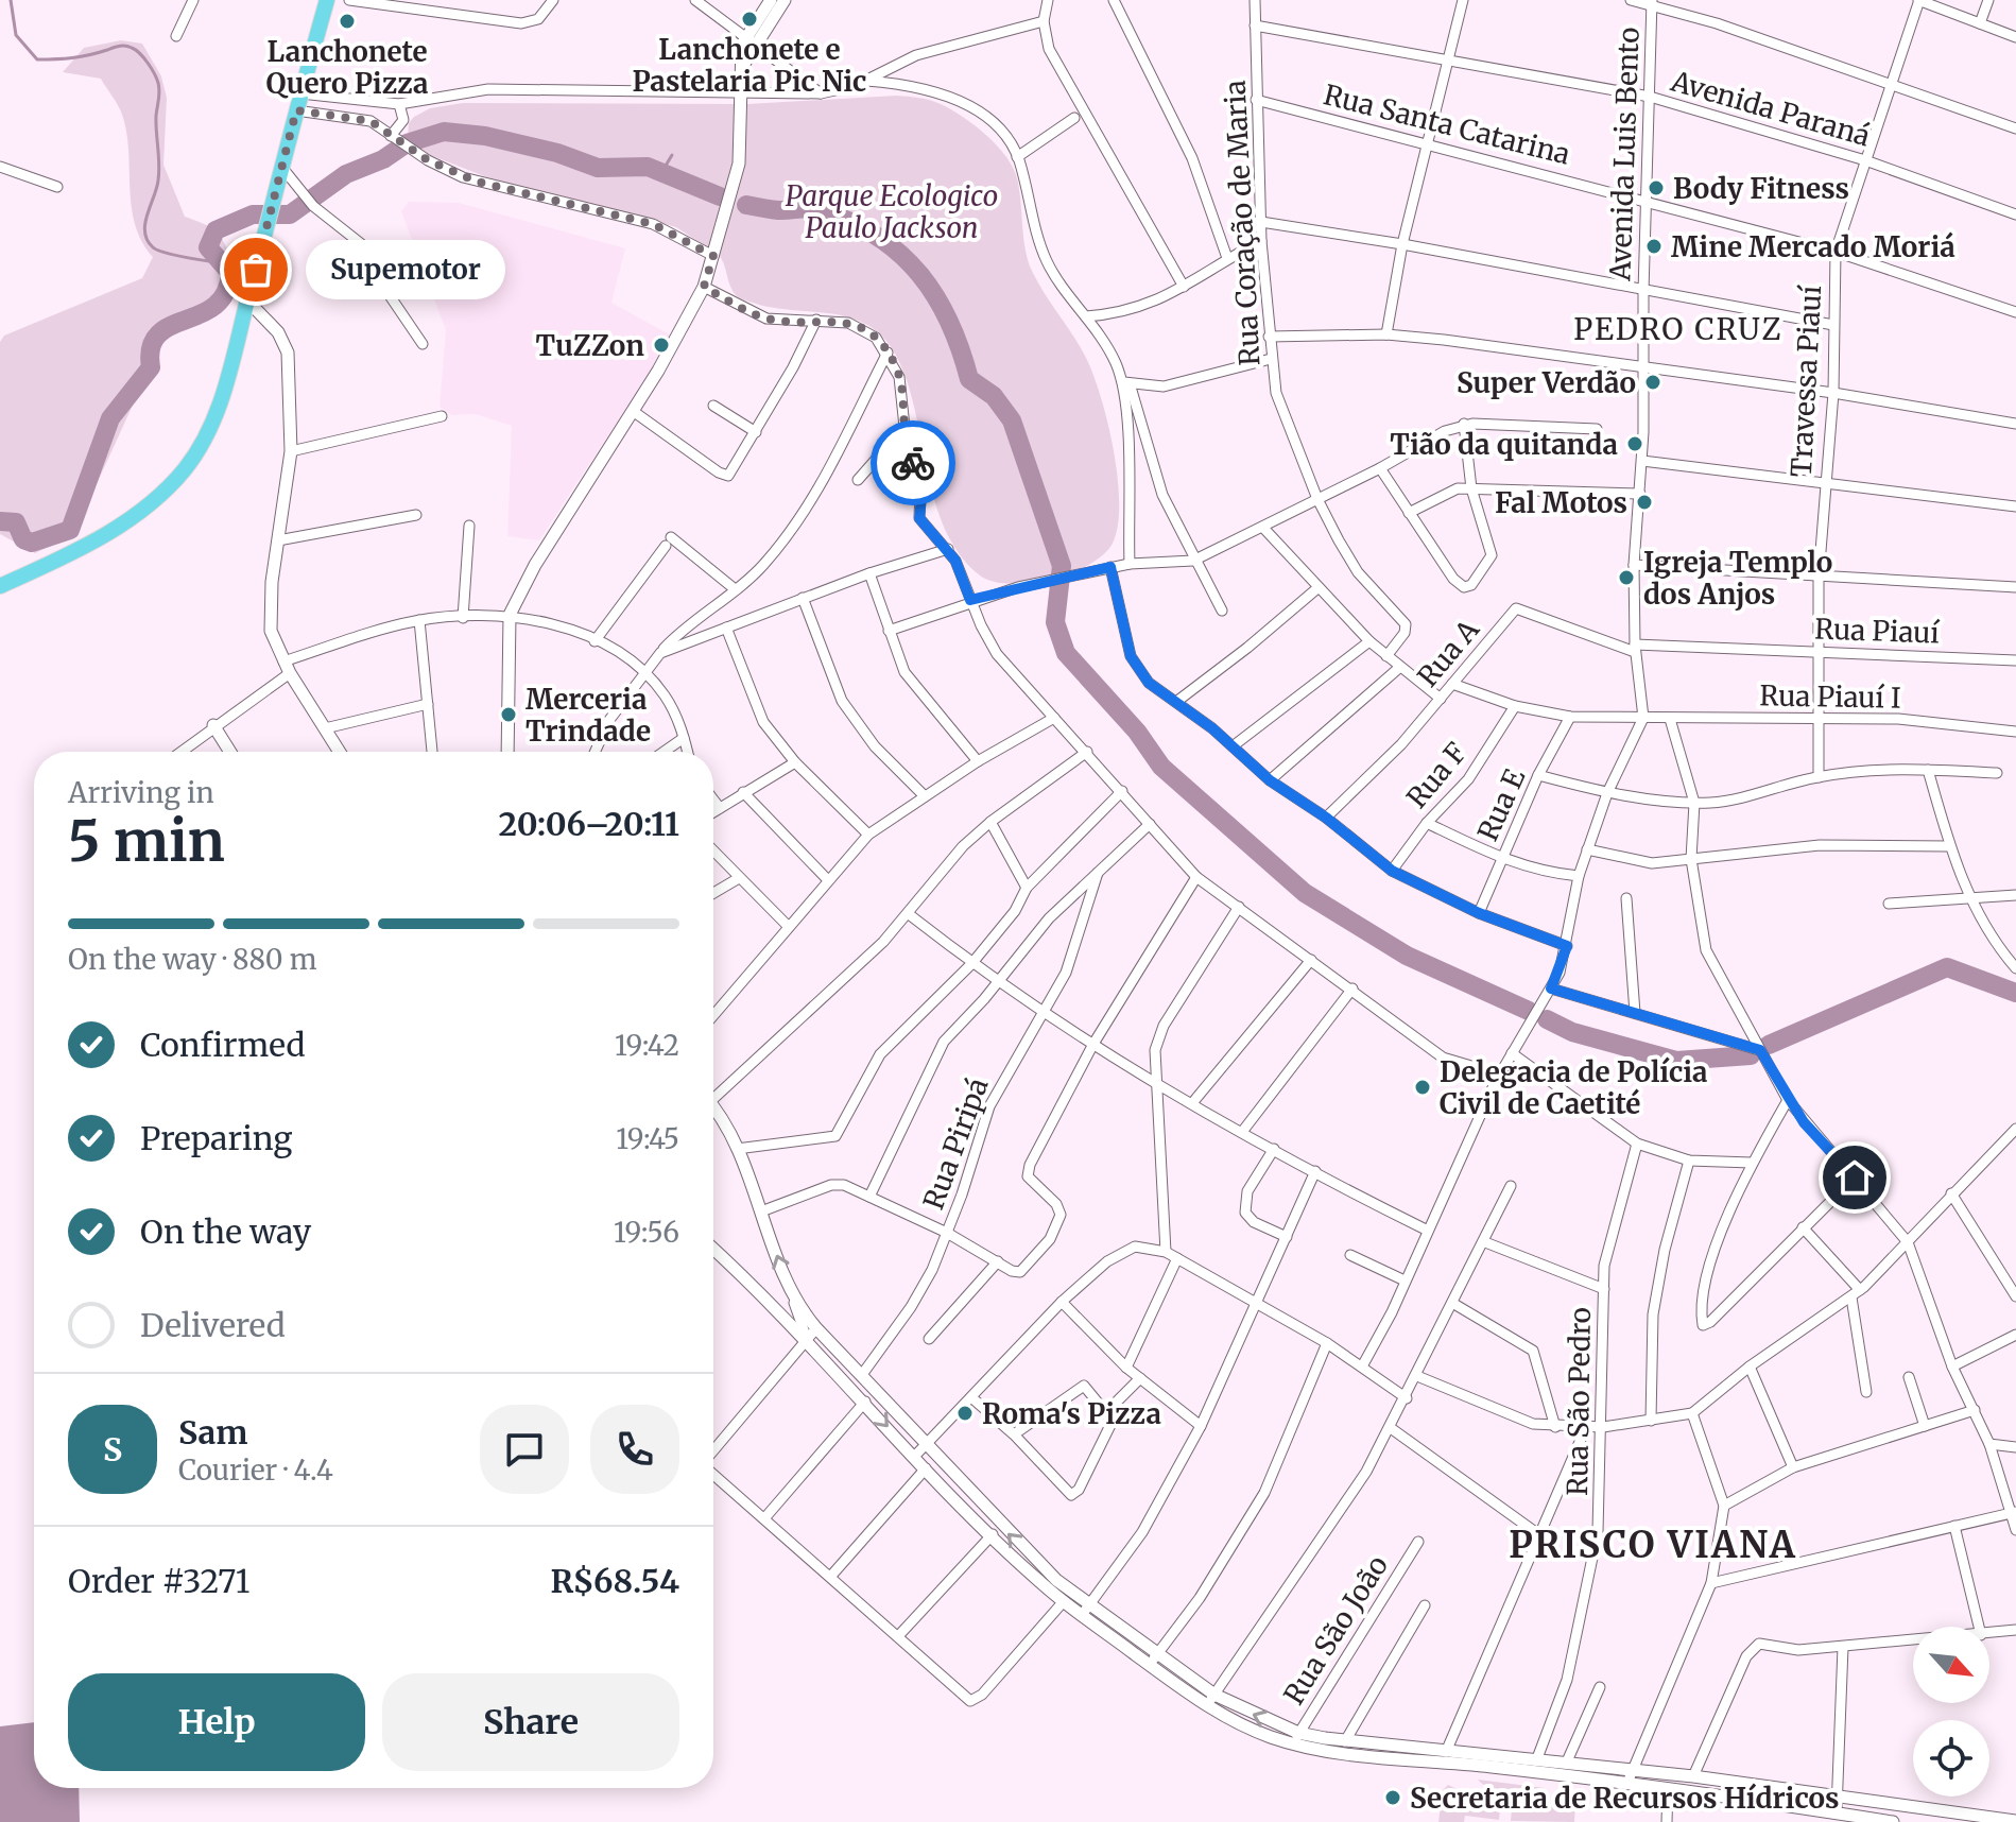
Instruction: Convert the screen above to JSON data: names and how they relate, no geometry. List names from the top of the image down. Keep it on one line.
{"streets":{"street":["Avenida Paraná","Rua Santa Catarina","Avenida Luis Bento","Rua Coração de Maria","Travessa Piauí","Rua Piauí","Rua A","Rua Piauí I","Rua F","Rua E","Rua Piripá","Rua São Pedro","Rua São João"]},"crossings":[["Avenida Paraná","Avenida Luis Bento"],["Avenida Paraná","Rua Coração de Maria"],["Avenida Paraná","Travessa Piauí"],["Rua Santa Catarina","Avenida Luis Bento"],["Rua Santa Catarina","Rua Coração de Maria"],["Rua Santa Catarina","Travessa Piauí"],["Avenida Luis Bento","Rua Piauí"],["Avenida Luis Bento","Rua A"],["Avenida Luis Bento","Rua Piauí I"],["Travessa Piauí","Rua Piauí"],["Travessa Piauí","Rua Piauí I"],["Rua Piauí","Rua A"],["Rua A","Rua Piauí I"],["Rua Piauí I","Rua F"],["Rua Piauí I","Rua E"]],"districts":["PEDRO CRUZ","PRISCO VIANA"],"parks":["Parque Ecologico Paulo Jackson"],"places":["Lanchonete e Pastelaria Pic Nic","Lanchonete Quero Pizza","Body Fitness","Mine Mercado Moriá","Supemotor","TuZZon","Super Verdão","Tião da quitanda","Fal Motos","Igreja Templo dos Anjos","Merceria Trindade","Delegacia de Polícia Civil de Caetité","Roma's Pizza","Secretaria de Recursos Hídricos"],"north":"bottom right","page":{"bubble":"Supemotor","heading":["5 min","Arriving in","20:06–20:11"],"panel":["Sam","Courier · 4.4","Order #3271","R$68.54"],"bar":"On the way · 880 m","list":[["Confirmed","19:42"],["Preparing","19:45"],["On the way","19:56"],"Delivered"],"round":"S","buttons":["Help","Share"]}}
